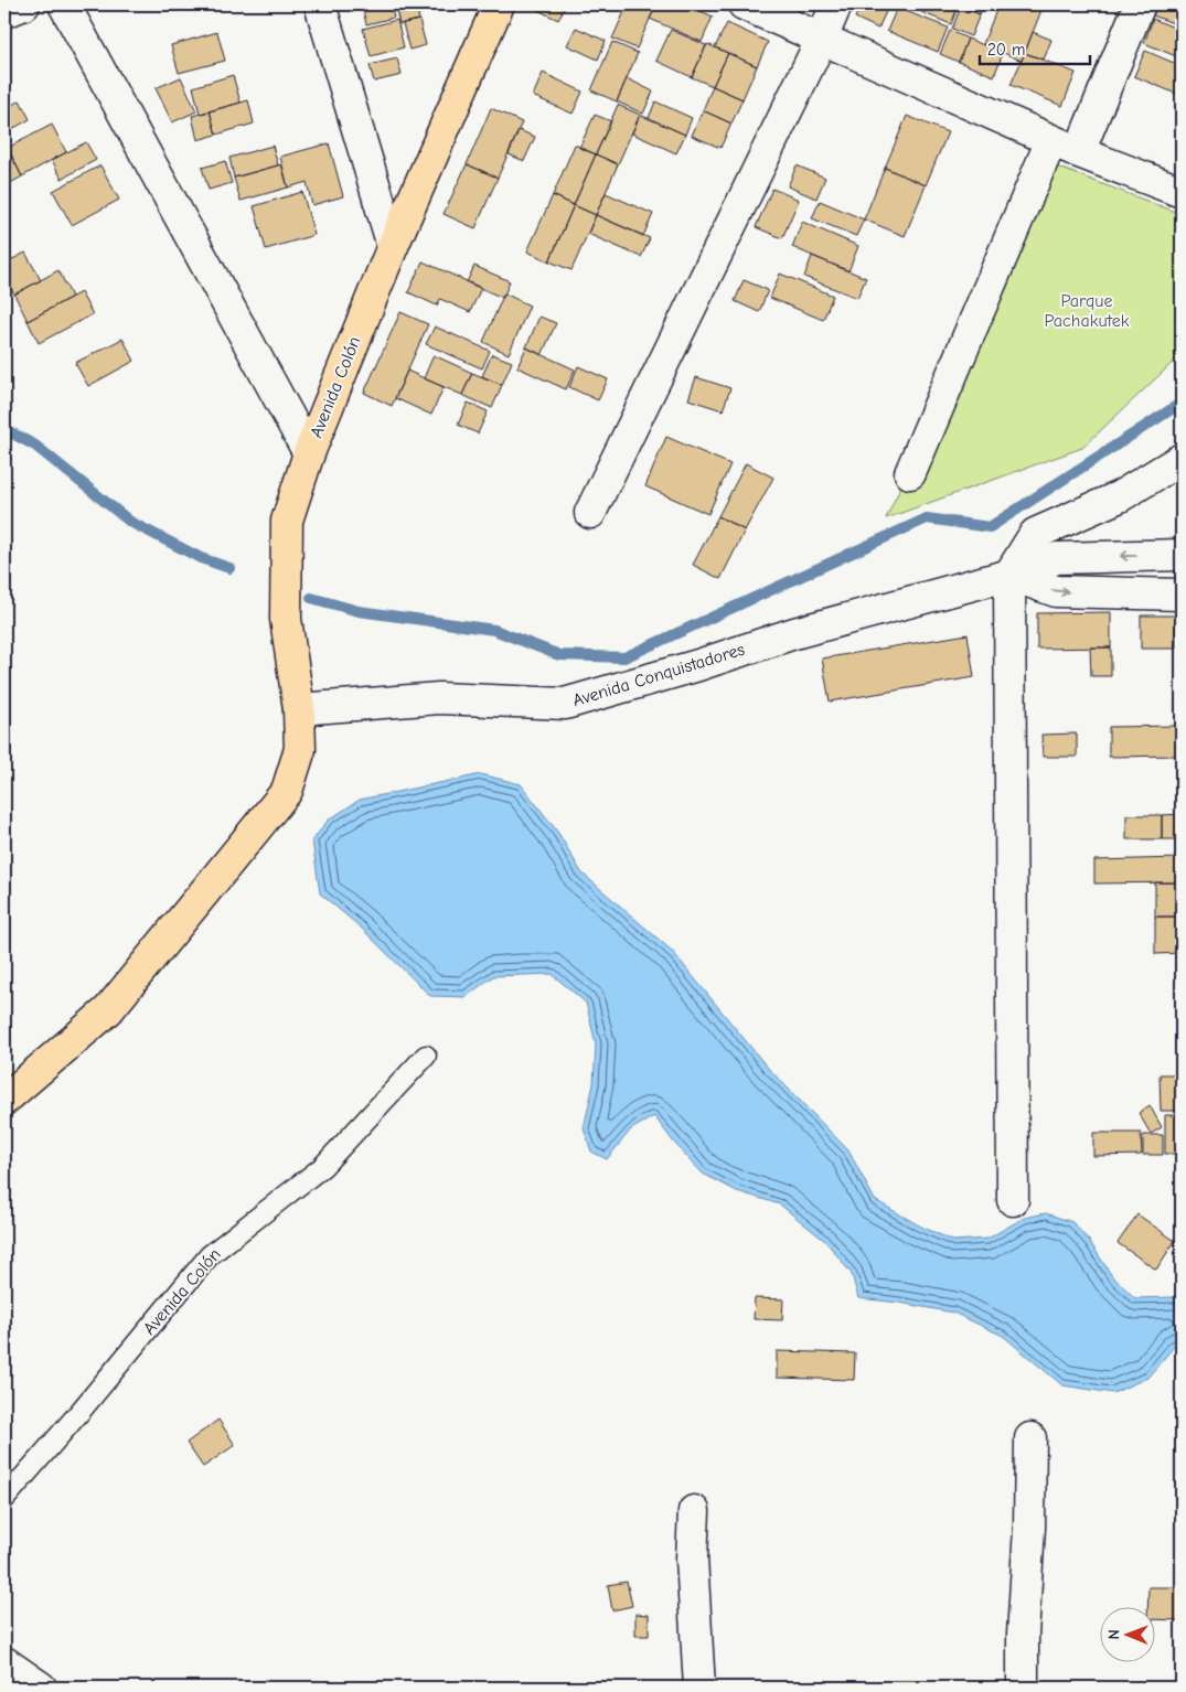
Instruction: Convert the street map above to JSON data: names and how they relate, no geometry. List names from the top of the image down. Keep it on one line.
{"streets":{"main road":["Avenida Colón"],"street":["Avenida Conquistadores"]},"crossings":[["Avenida Colón","Avenida Conquistadores"]],"parks":["Parque Pachakutek"],"scale_bar":"20 m","north":"left"}
